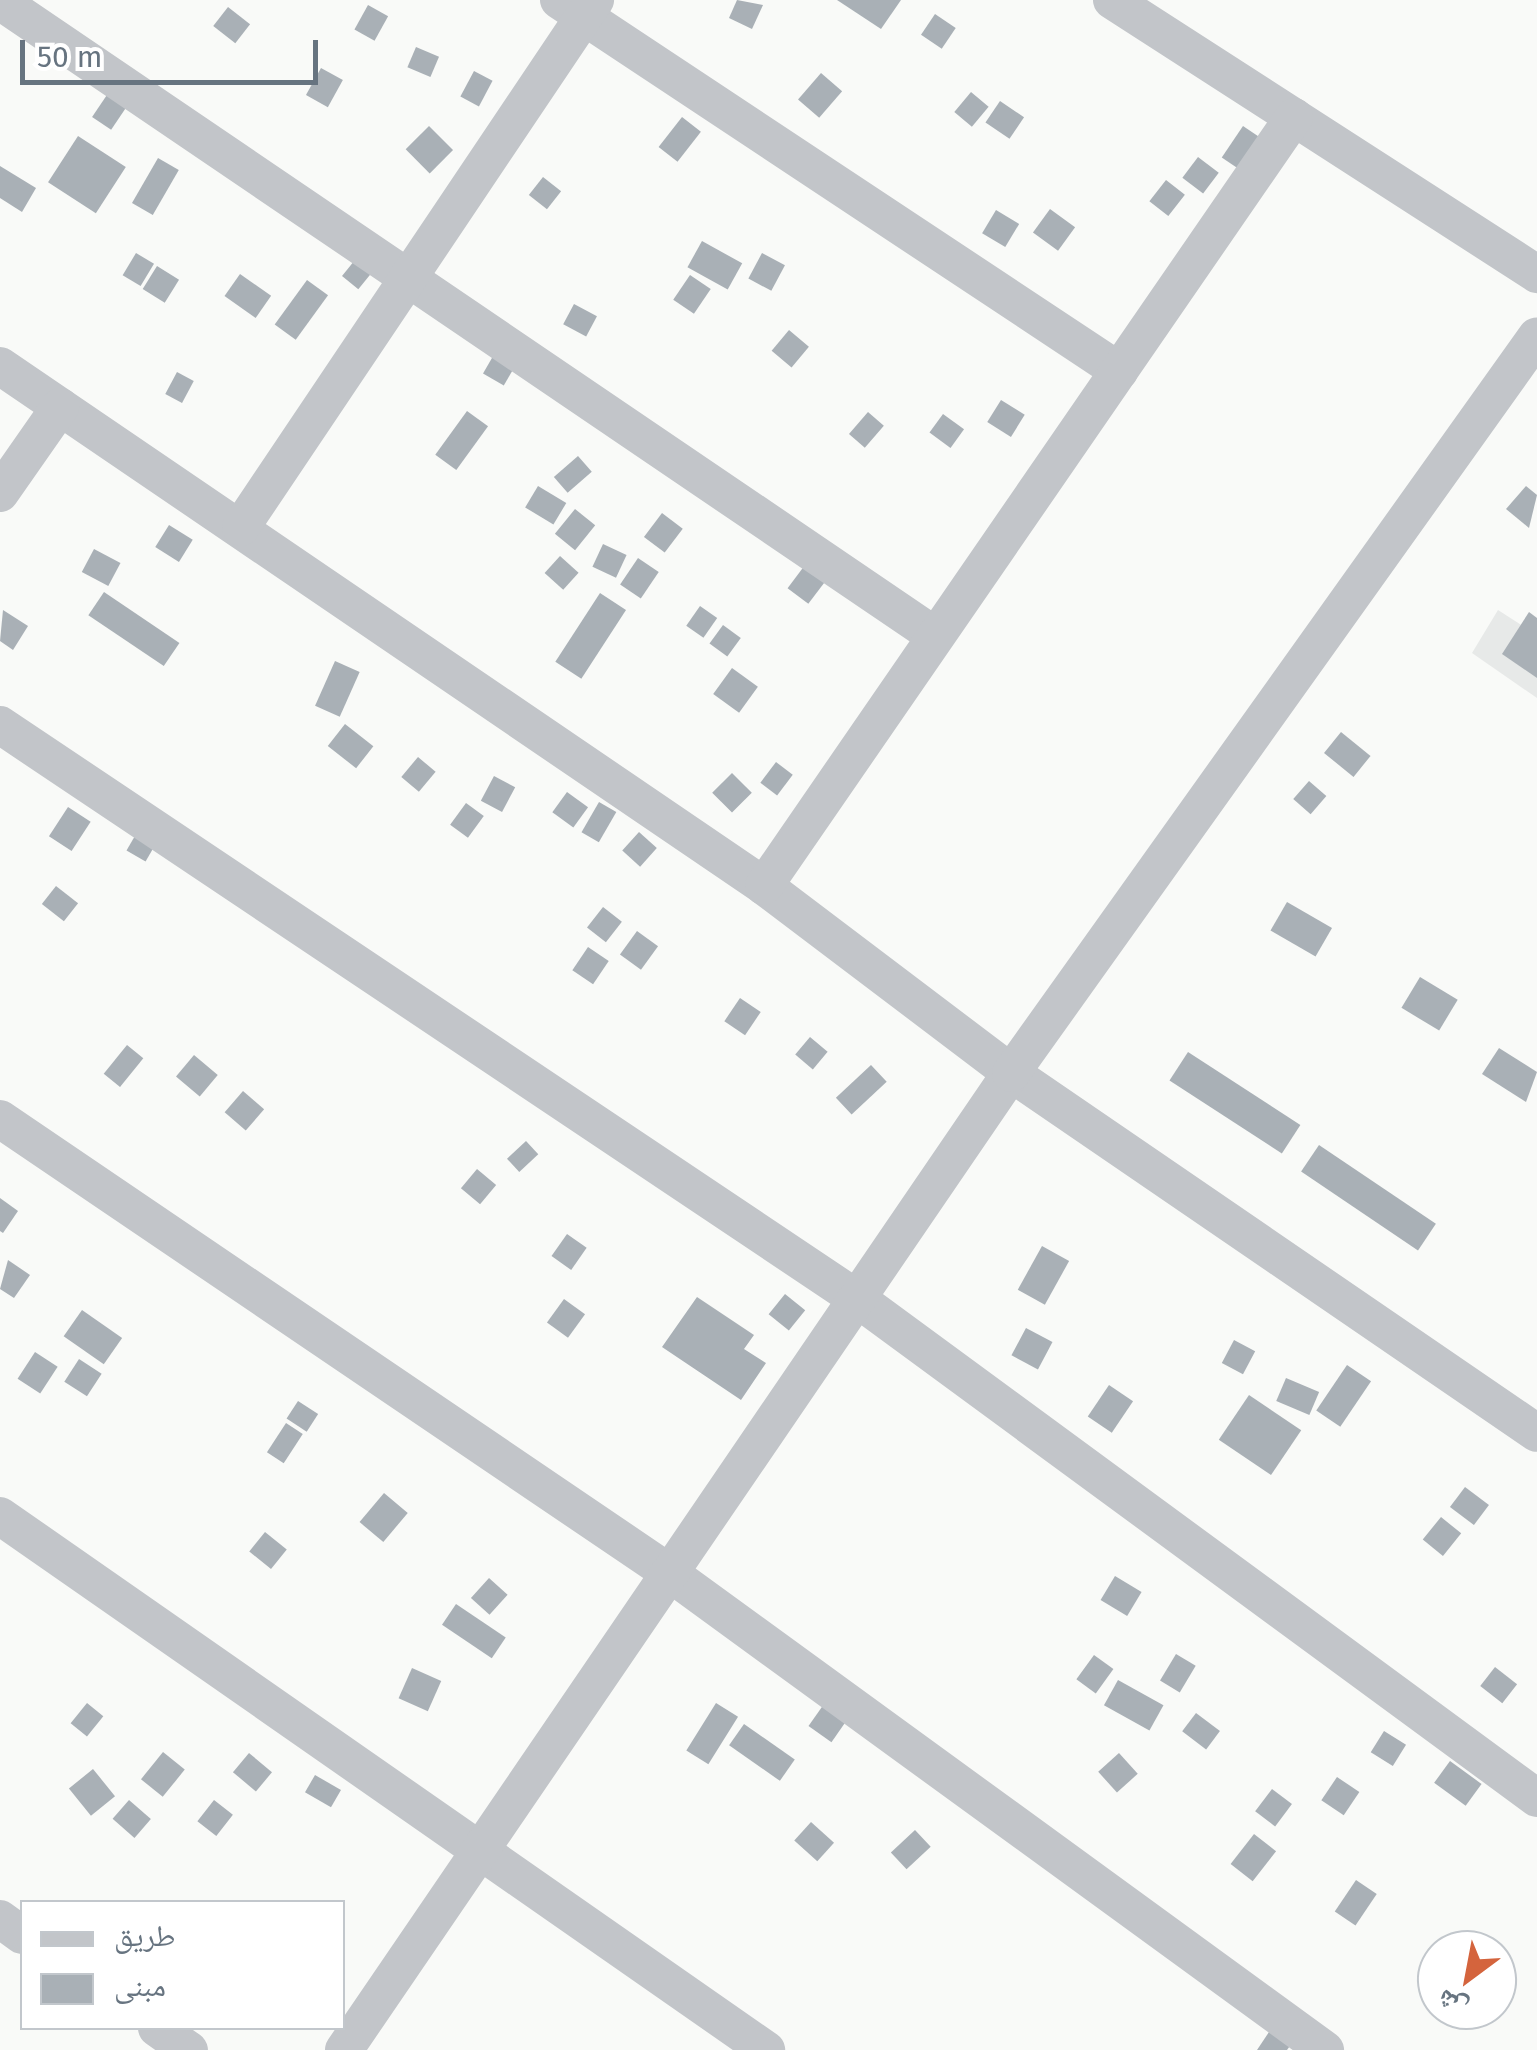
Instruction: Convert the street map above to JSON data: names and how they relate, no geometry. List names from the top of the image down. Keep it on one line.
{"legend":["طريق","مبنى"],"scale_bar":"50 m","north":"bottom left"}
